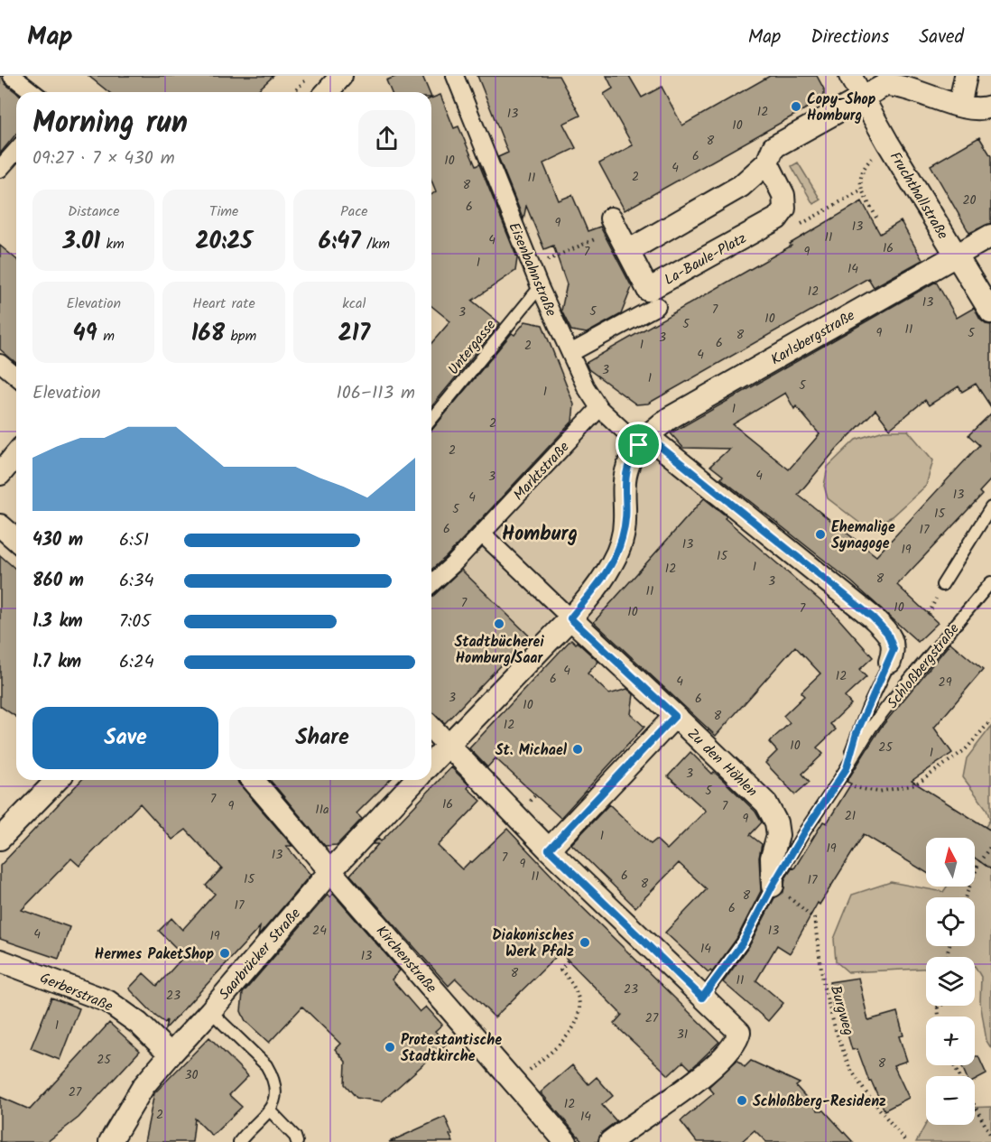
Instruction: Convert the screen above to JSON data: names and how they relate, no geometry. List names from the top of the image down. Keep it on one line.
{"streets":{"street":["Fruchthallstraße","La-Baule-Platz","Eisenbahnstraße","Karlsbergstraße","Marktstraße","Zu den Höhlen","Saarbrücker Straße","Kirchenstraße","Gerberstraße"],"lane":["Untergasse","Schloßbergstraße"],"path":["Burgweg"]},"crossings":[["Fruchthallstraße","Karlsbergstraße"],["La-Baule-Platz","Eisenbahnstraße"],["Eisenbahnstraße","Karlsbergstraße"],["Eisenbahnstraße","Untergasse"],["Eisenbahnstraße","Marktstraße"],["Schloßbergstraße","Zu den Höhlen"],["Schloßbergstraße","Burgweg"],["Zu den Höhlen","Burgweg"],["Saarbrücker Straße","Kirchenstraße"],["Saarbrücker Straße","Gerberstraße"]],"districts":["Homburg"],"places":["Copy-Shop Homburg","Ehemalige Synagoge","Stadtbücherei Homburg/Saar","St. Michael","Diakonisches Werk Pfalz","Hermes PaketShop","Protestantische Stadtkirche","Schloßberg-Residenz"],"house_numbers":["12","13","10","8","6","10","4","2","11","8","20","6","9","13","11","4","16","7","9","1","14","12","13","7","5","3","10","5","11","9","5","8","3","6","1","2","4","3","1","5","1","1","2","2","4","3","13","4","5","15","6","17","13","19","15","1","12","8","3","11","7","10","7","10","4","12","6","4","29","3","6","10","8","12","10","25","1","3","5","7","16","9","7","11a","21","9","1","19","13","7","9","6","11","15","17","8","8","17","6","24","13","4","19","14","13","8","11","23","23","27","1","31","25","8","30","27","12","2","14"],"north":"top","page":{"header":"Map","nav":["Map","Directions","Saved"],"heading":["Morning run","09:27 · 7 × 430 m"],"stats":[["Distance","3.01 km"],["Time","20:25"],["Pace","6:47 /km"],["Elevation","49 m"],["Heart rate","168 bpm"],["kcal","217"]],"chart":["Elevation","106–113 m"],"list":[{"name":"430 m","note":"6:51"},{"name":"860 m","note":"6:34"},{"name":"1.3 km","note":"7:05"},{"name":"1.7 km","note":"6:24"}],"buttons":["Save","Share"],"map_buttons":["+","−"]}}
